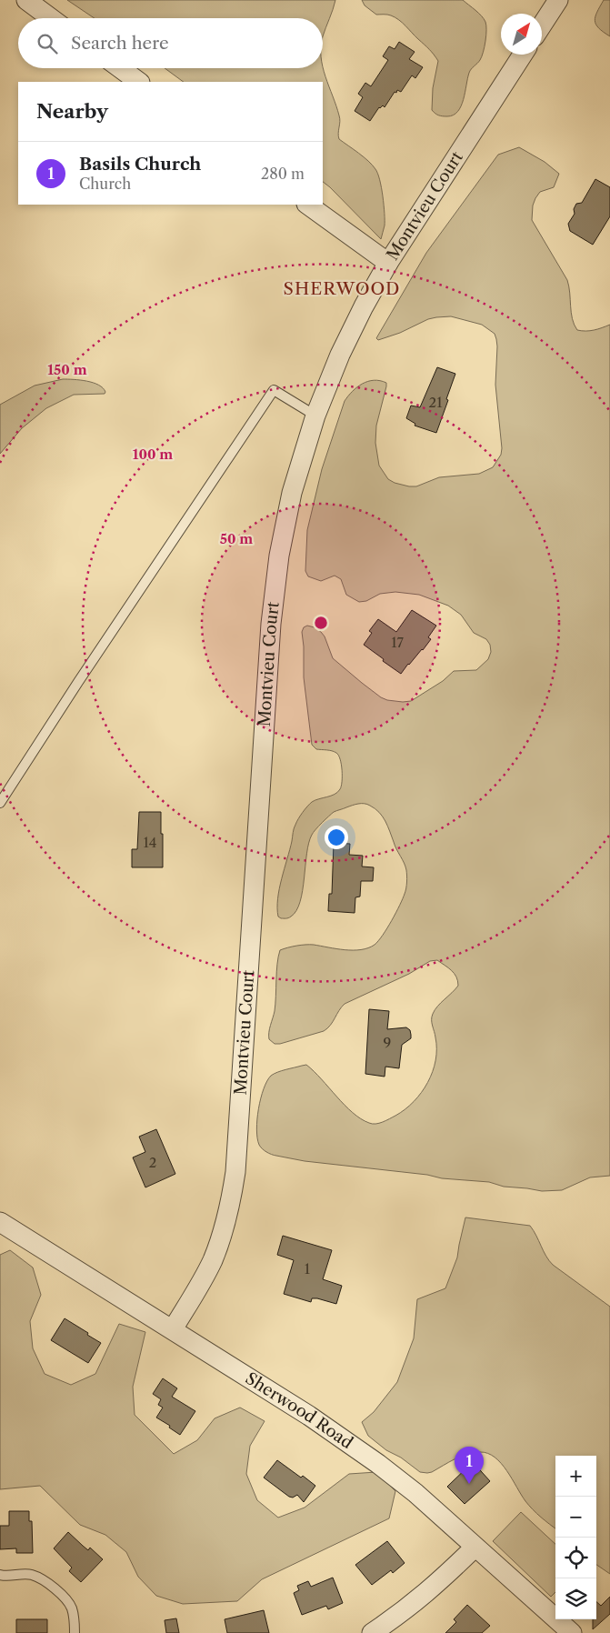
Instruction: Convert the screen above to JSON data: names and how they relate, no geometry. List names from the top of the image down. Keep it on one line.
{"streets":{"street":["Montvieu Court","Sherwood Road"]},"crossings":[["Montvieu Court","Sherwood Road"]],"districts":["SHERWOOD"],"house_numbers":["21","17","14","9","2","1"],"north":"top right","page":{"search":"Search here","heading":"Nearby","list":[{"mark":"1","name":"Basils Church","note":"Church","value":"280 m"}],"pins":"1","map_buttons":["+","−"]},"rings":["150 m","100 m","50 m"]}
